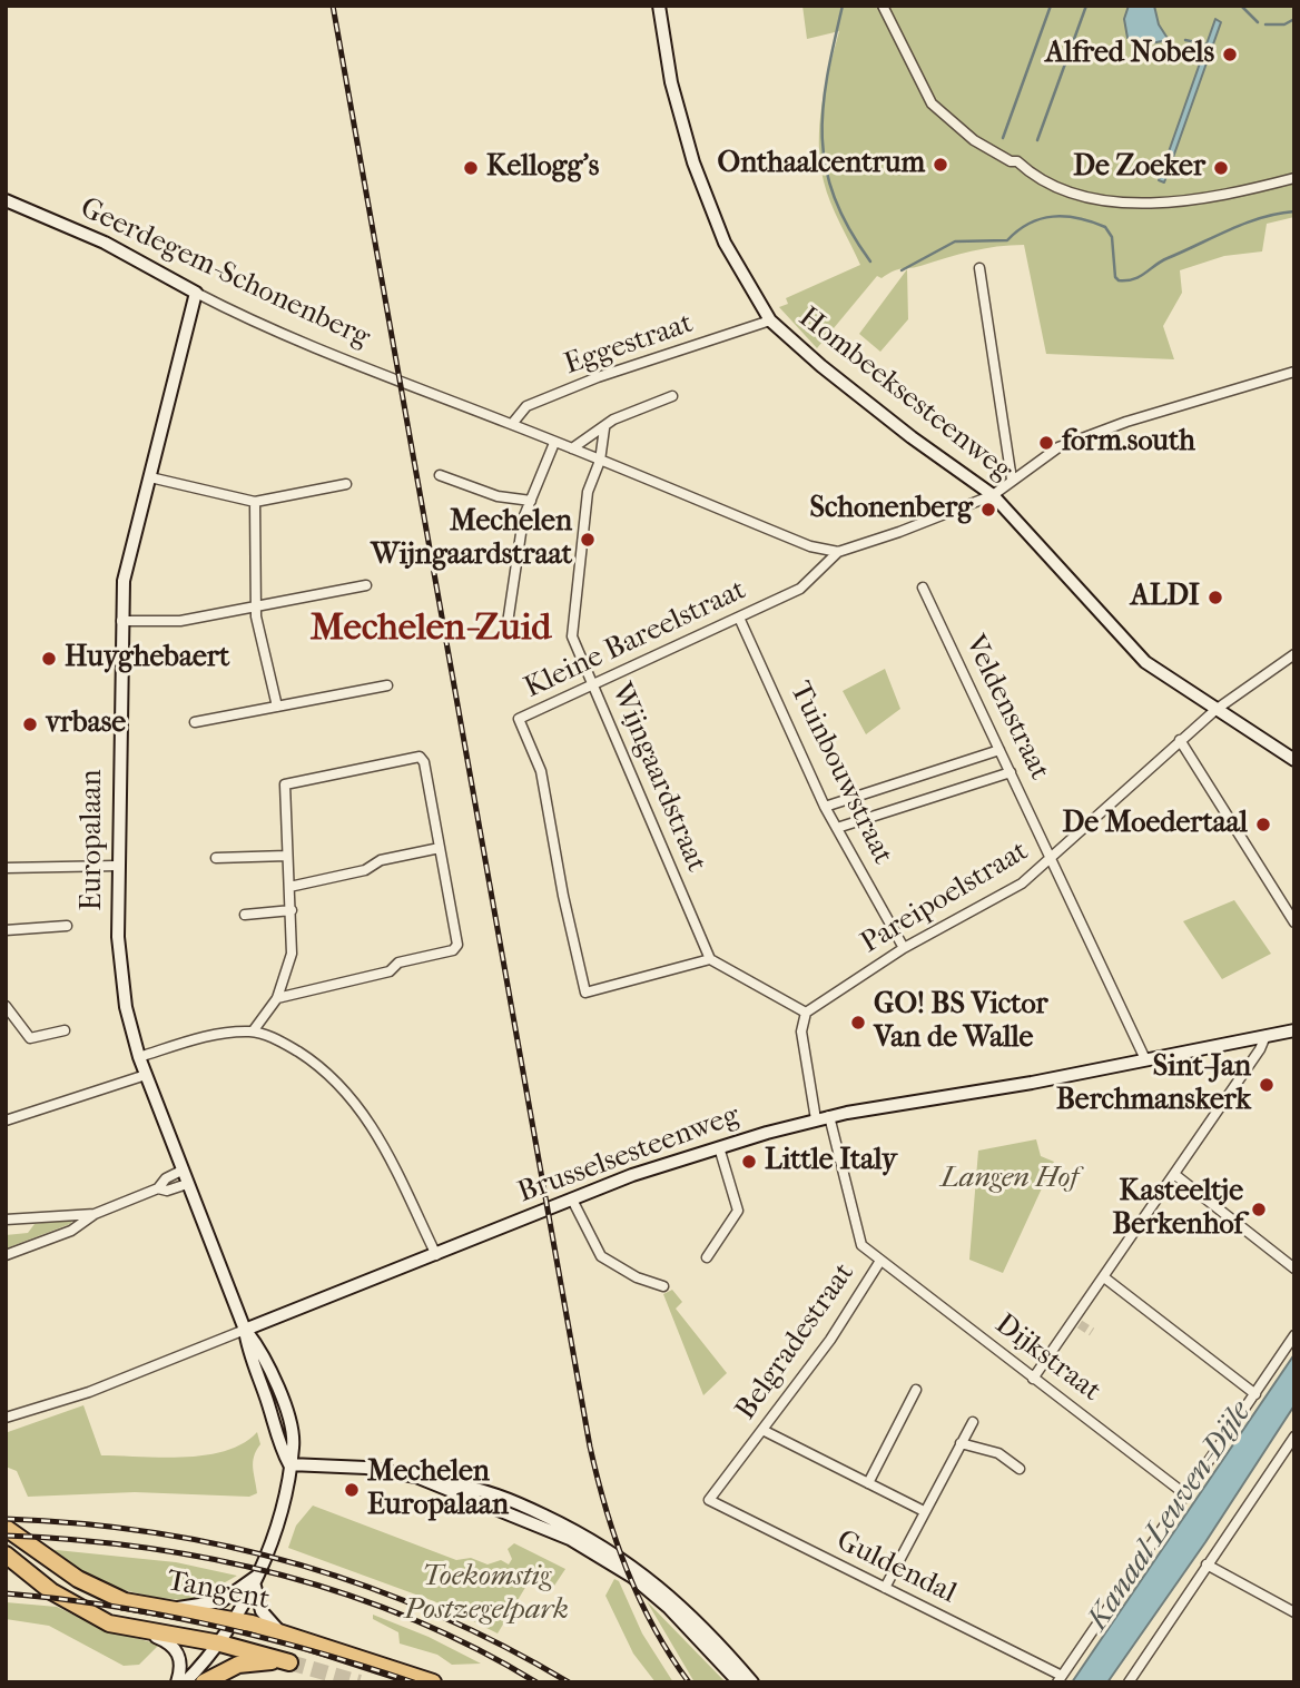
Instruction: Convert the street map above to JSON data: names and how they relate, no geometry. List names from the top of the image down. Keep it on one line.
{"streets":{"highway":["Tangent"],"street":["Geerdegem-Schonenberg","Eggestraat","Hombeeksesteenweg","Kleine Bareelstraat","Veldenstraat","Tuinbouwstraat","Wijngaardstraat","Europalaan","Pareipoelstraat","Brusselsesteenweg","Belgradestraat","Dijkstraat","Guldendal"]},"crossings":[["Geerdegem-Schonenberg","Eggestraat"],["Geerdegem-Schonenberg","Kleine Bareelstraat"],["Geerdegem-Schonenberg","Wijngaardstraat"],["Geerdegem-Schonenberg","Europalaan"],["Eggestraat","Hombeeksesteenweg"],["Hombeeksesteenweg","Pareipoelstraat"],["Kleine Bareelstraat","Tuinbouwstraat"],["Kleine Bareelstraat","Wijngaardstraat"],["Veldenstraat","Pareipoelstraat"],["Veldenstraat","Brusselsesteenweg"],["Tuinbouwstraat","Pareipoelstraat"],["Europalaan","Brusselsesteenweg"],["Brusselsesteenweg","Belgradestraat"],["Belgradestraat","Dijkstraat"],["Belgradestraat","Guldendal"]],"districts":["Mechelen-Zuid"],"water":["Kanaal Leuven-Dijle"],"parks":["Langen Hof","Toekomstig Postzegelpark"],"places":["Alfred Nobels","Onthaalcentrum","Kellogg's","De Zoeker","form.south","Schonenberg","Mechelen Wijngaardstraat","ALDI","Huyghebaert","vrbase","De Moedertaal","GO! BS Victor Van de Walle","Sint-Jan Berchmanskerk","Little Italy","Kasteeltje Berkenhof","Mechelen Europalaan"]}
